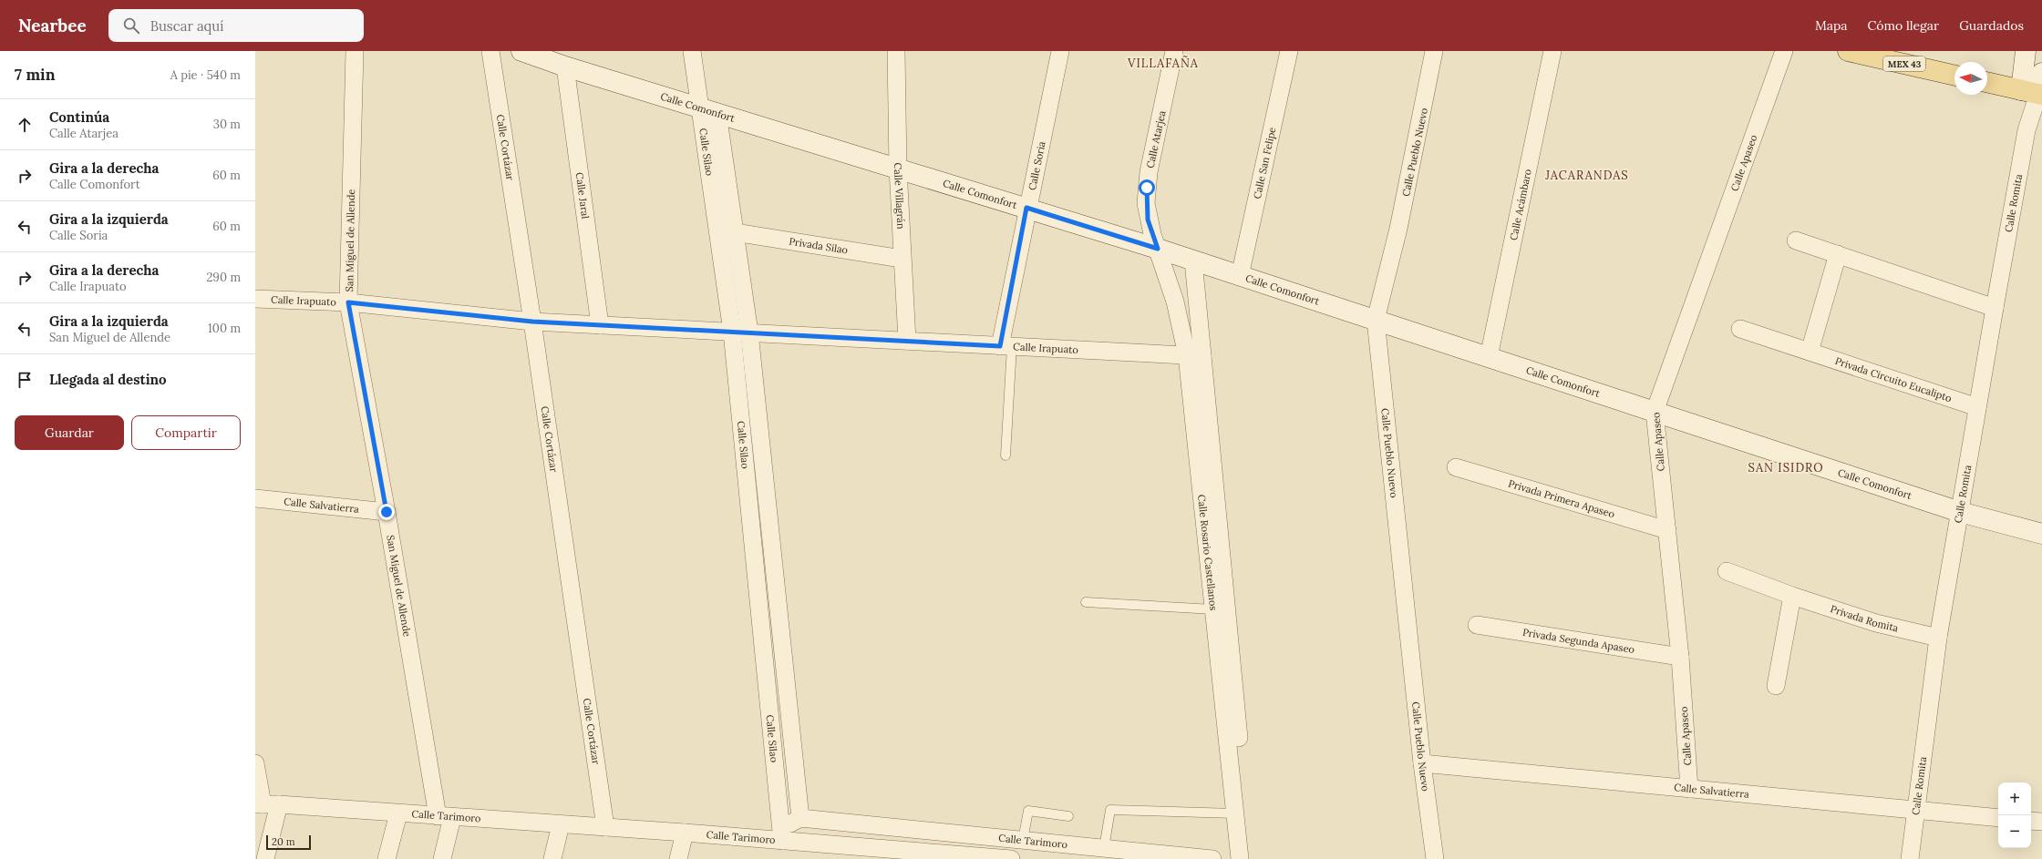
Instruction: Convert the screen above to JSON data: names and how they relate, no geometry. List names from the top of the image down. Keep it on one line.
{"streets":{"main road":["MEX 43"],"street":["Calle Comonfort","Calle Atarjea","Calle Cortázar","Calle Silao","Calle Pueblo Nuevo","Calle San Felipe","Calle Apaseo","Calle Soria","Calle Jaral","Calle Villagrán","Calle Romita","Calle Acámbaro","San Miguel de Allende","Privada Silao","Calle Irapuato","Privada Circuito Eucalipto","Privada Primera Apaseo","Calle Salvatierra","Calle Rosario Castellanos","Privada Romita","Privada Segunda Apaseo","Calle Tarimoro"]},"crossings":[["Calle Comonfort","Calle Atarjea"],["Calle Comonfort","Calle Silao"],["Calle Comonfort","Calle Pueblo Nuevo"],["Calle Comonfort","Calle San Felipe"],["Calle Comonfort","Calle Apaseo"],["Calle Comonfort","Calle Soria"],["Calle Comonfort","Calle Jaral"],["Calle Comonfort","Calle Villagrán"],["Calle Comonfort","Calle Romita"],["Calle Comonfort","Calle Acámbaro"],["Calle Comonfort","Calle Rosario Castellanos"],["Calle Atarjea","Calle Rosario Castellanos"],["Calle Cortázar","Calle Irapuato"],["Calle Cortázar","Calle Tarimoro"],["Calle Silao","Privada Silao"],["Calle Silao","Calle Irapuato"],["Calle Silao","Calle Tarimoro"],["Calle Pueblo Nuevo","Calle Salvatierra"],["Calle Apaseo","Privada Primera Apaseo"],["Calle Apaseo","Calle Salvatierra"],["Calle Apaseo","Privada Segunda Apaseo"],["Calle Soria","Calle Irapuato"],["Calle Jaral","Calle Irapuato"],["Calle Villagrán","Privada Silao"],["Calle Villagrán","Calle Irapuato"],["Calle Romita","Privada Circuito Eucalipto"],["Calle Romita","Calle Salvatierra"],["Calle Romita","Privada Romita"],["San Miguel de Allende","Calle Irapuato"],["San Miguel de Allende","Calle Salvatierra"],["San Miguel de Allende","Calle Tarimoro"],["Calle Irapuato","Calle Rosario Castellanos"]],"districts":["VILLAFAÑA","JACARANDAS","SAN ISIDRO"],"scale_bar":"20 m","north":"left","page":{"header":"Nearbee","search":"Buscar aquí","nav":["Mapa","Cómo llegar","Guardados"],"heading":["7 min","A pie · 540 m"],"list":[["Continúa","Calle Atarjea","30 m"],["Gira a la derecha","Calle Comonfort","60 m"],["Gira a la izquierda","Calle Soria","60 m"],["Gira a la derecha","Calle Irapuato","290 m"],["Gira a la izquierda","San Miguel de Allende","100 m"],"Llegada al destino"],"buttons":["Guardar","Compartir"],"map_buttons":["+","−"],"scale":"20 m"}}
